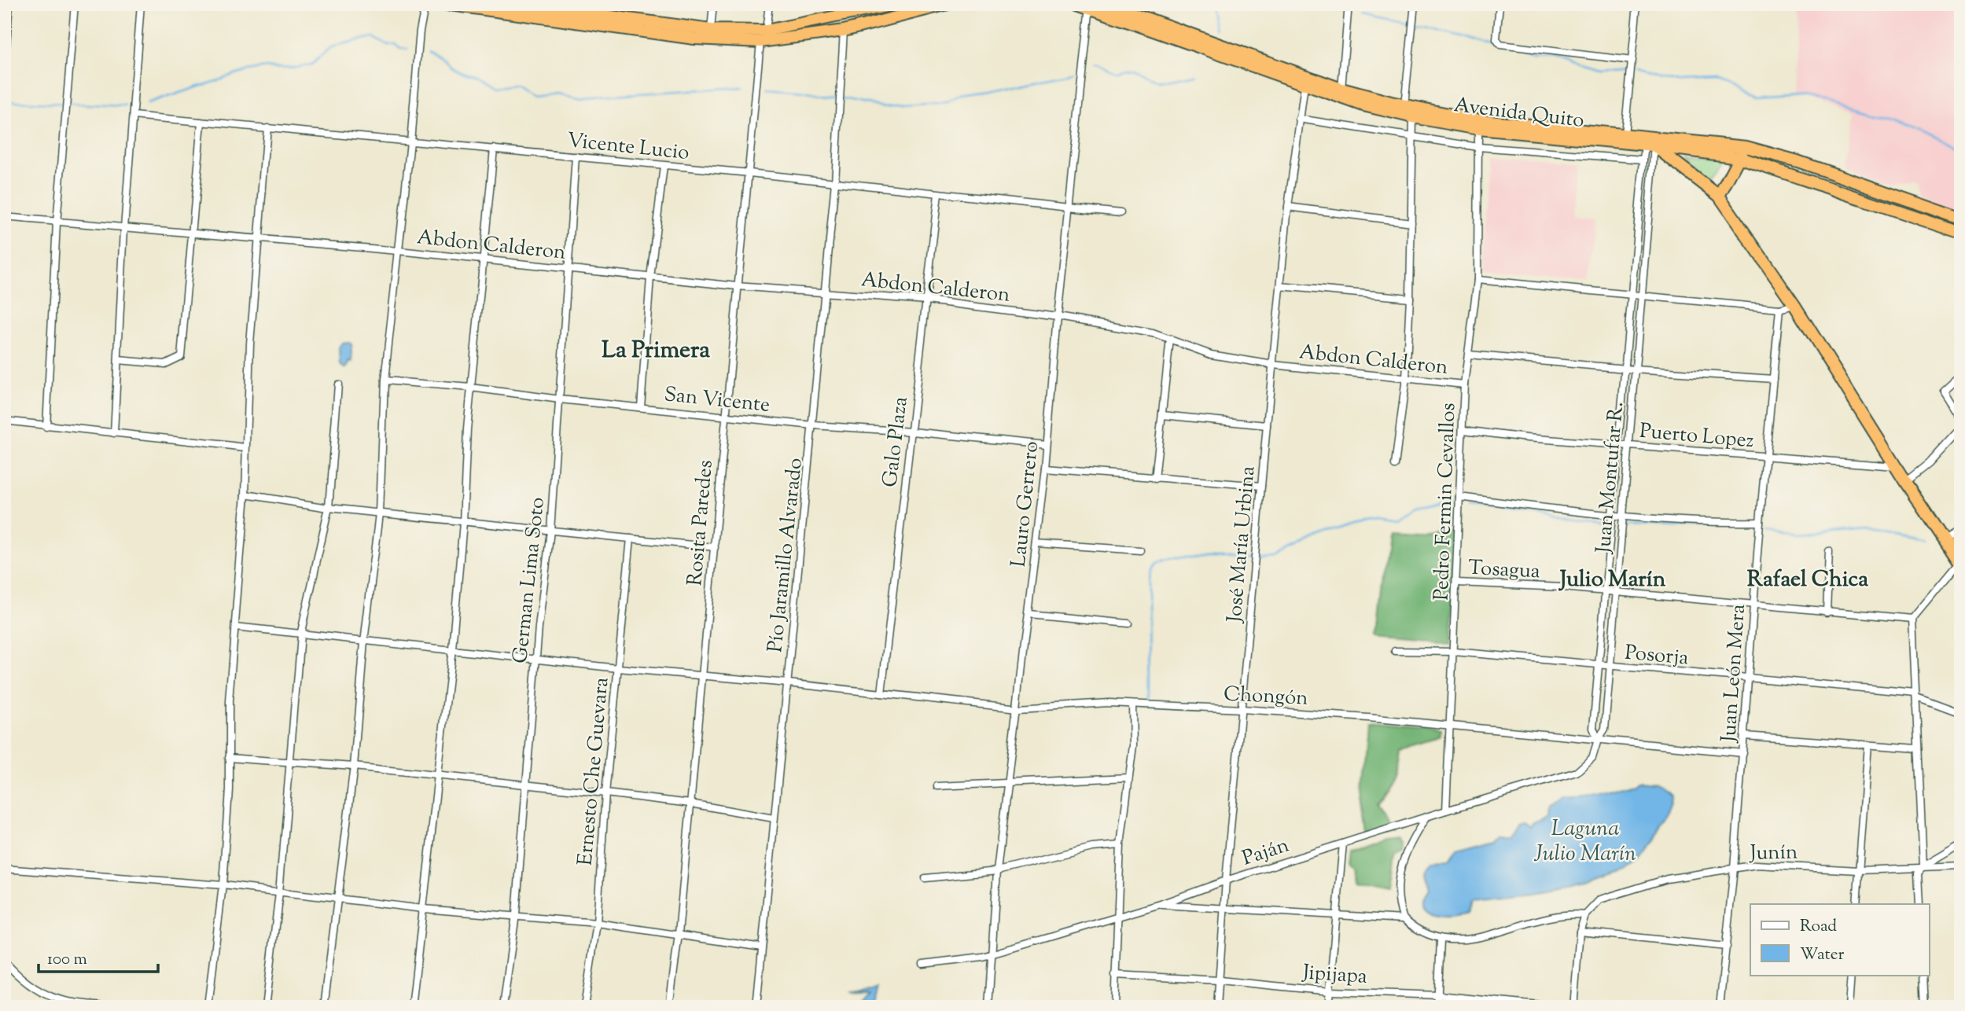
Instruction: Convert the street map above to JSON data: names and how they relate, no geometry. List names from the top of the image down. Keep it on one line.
{"streets":{"highway":["Avenida Quito"],"street":["Vicente Lucio","Abdon Calderon","San Vicente","Puerto Lopez","Galo Plaza","Juan Montufar R.","Pedro Fermin Cevallos","Lauro Gerrero","Rosita Paredes","José María Urbina","Pío Jaramillo Alvarado","Tosagua","German Lima Soto","Posorja","Juan León Mera","Chongón","Ernesto Che Guevara","Paján","Junín","Jipijapa"]},"crossings":[["Avenida Quito","Juan Montufar R."],["Avenida Quito","Pedro Fermin Cevallos"],["Avenida Quito","Lauro Gerrero"],["Avenida Quito","José María Urbina"],["Vicente Lucio","Galo Plaza"],["Vicente Lucio","Lauro Gerrero"],["Vicente Lucio","Rosita Paredes"],["Vicente Lucio","Pío Jaramillo Alvarado"],["Vicente Lucio","German Lima Soto"],["Abdon Calderon","Galo Plaza"],["Abdon Calderon","Juan Montufar R."],["Abdon Calderon","Pedro Fermin Cevallos"],["Abdon Calderon","Lauro Gerrero"],["Abdon Calderon","Rosita Paredes"],["Abdon Calderon","José María Urbina"],["Abdon Calderon","Pío Jaramillo Alvarado"],["Abdon Calderon","German Lima Soto"],["Abdon Calderon","Juan León Mera"],["San Vicente","Galo Plaza"],["San Vicente","Lauro Gerrero"],["San Vicente","Rosita Paredes"],["San Vicente","Pío Jaramillo Alvarado"],["San Vicente","German Lima Soto"],["Puerto Lopez","Juan Montufar R."],["Puerto Lopez","Pedro Fermin Cevallos"],["Puerto Lopez","Juan León Mera"],["Galo Plaza","Chongón"],["Juan Montufar R.","Tosagua"],["Juan Montufar R.","Posorja"],["Juan Montufar R.","Chongón"],["Juan Montufar R.","Paján"],["Pedro Fermin Cevallos","Tosagua"],["Pedro Fermin Cevallos","Posorja"],["Pedro Fermin Cevallos","Chongón"],["Pedro Fermin Cevallos","Paján"],["Lauro Gerrero","Chongón"],["Lauro Gerrero","Paján"],["Rosita Paredes","Chongón"],["José María Urbina","Chongón"],["José María Urbina","Paján"],["José María Urbina","Jipijapa"],["Pío Jaramillo Alvarado","Chongón"],["Tosagua","Juan León Mera"],["German Lima Soto","Chongón"],["Posorja","Juan León Mera"],["Juan León Mera","Chongón"],["Juan León Mera","Junín"],["Chongón","Ernesto Che Guevara"],["Chongón","Paján"]],"districts":["La Primera","Julio Marín","Rafael Chica"],"water":["Laguna Julio Marín"],"legend":["Road","Water"],"scale_bar":"100 m"}
